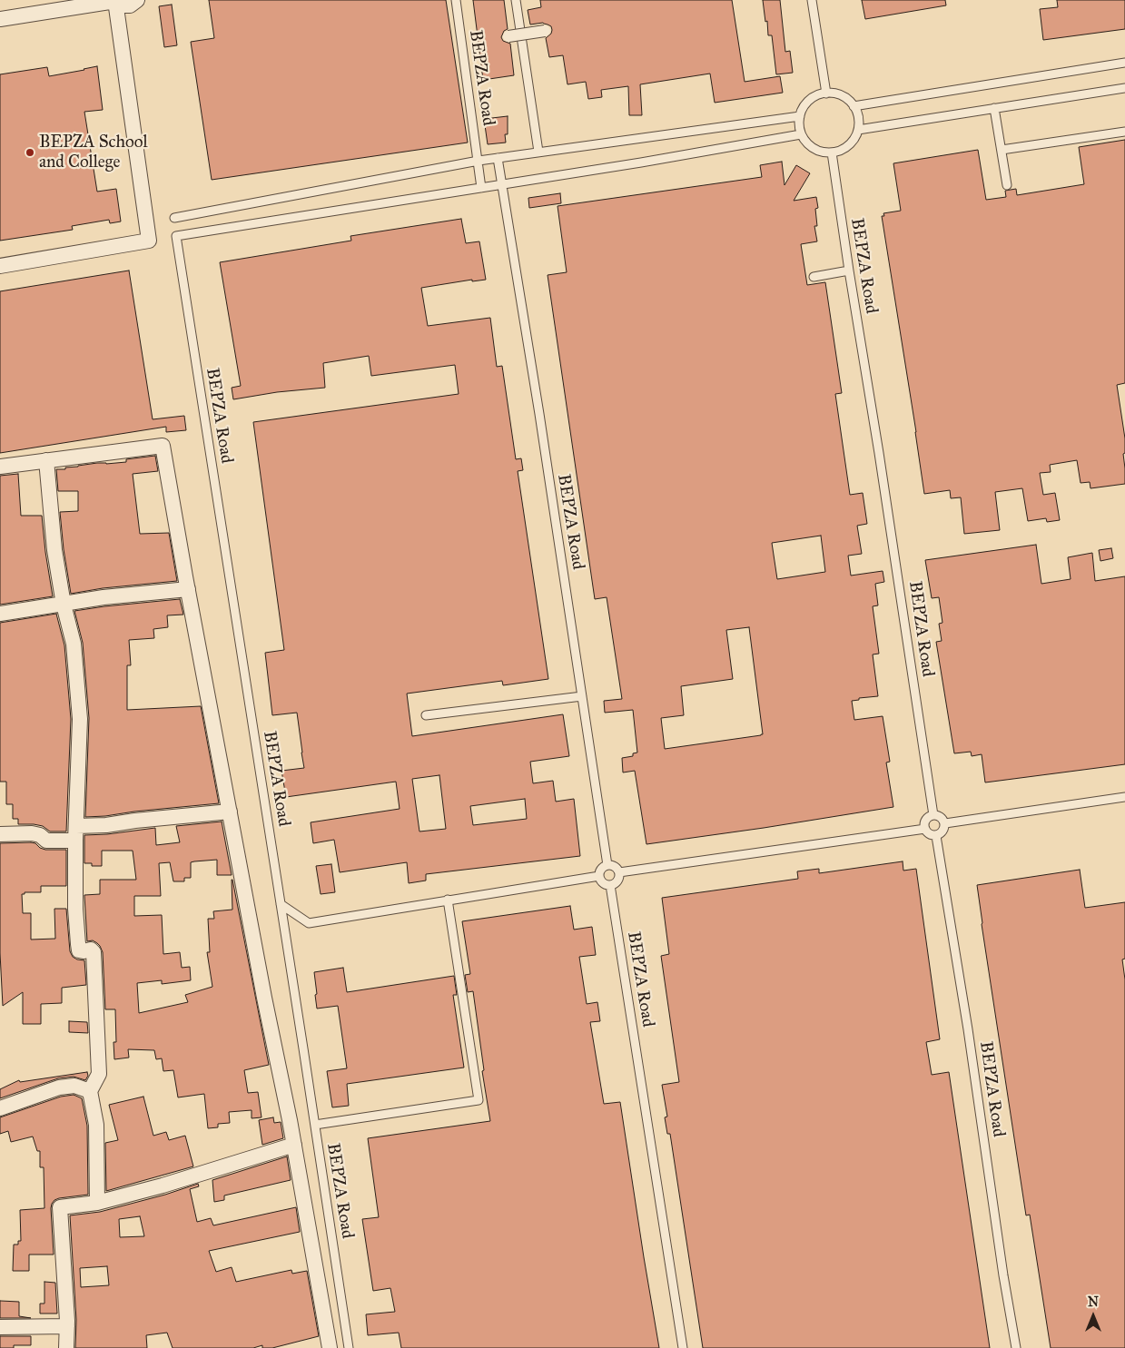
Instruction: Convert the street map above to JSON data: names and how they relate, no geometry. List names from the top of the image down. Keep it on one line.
{"streets":{"lane":["BEPZA Road"]},"places":["BEPZA School and College"],"north":"top"}
